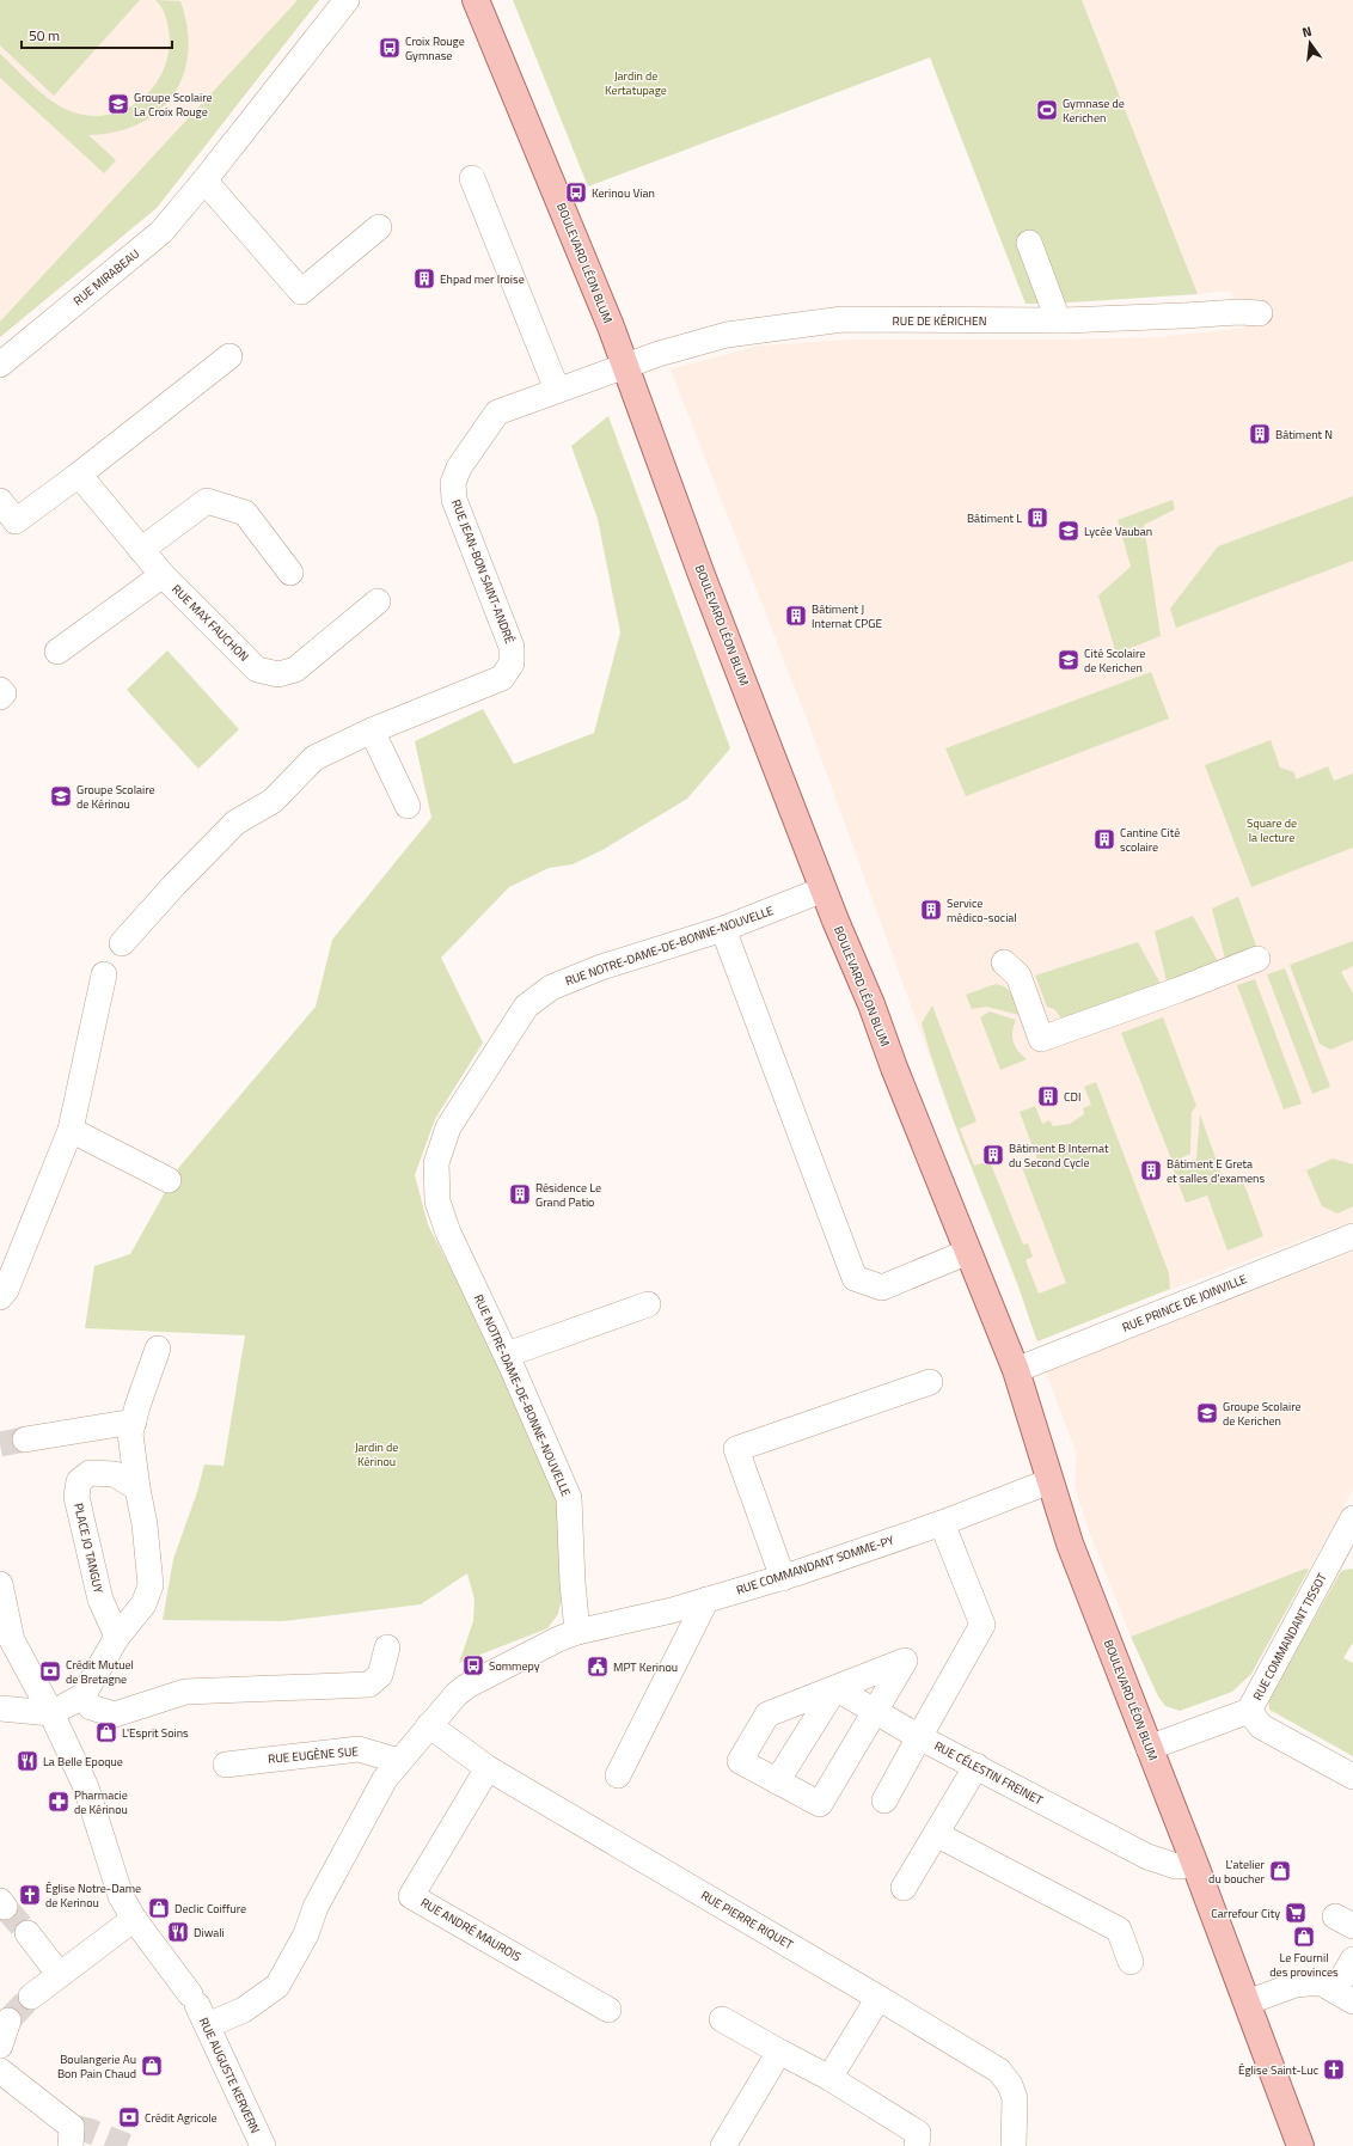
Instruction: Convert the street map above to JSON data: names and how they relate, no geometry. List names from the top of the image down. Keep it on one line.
{"streets":{"main road":["BOULEVARD LÉON BLUM"],"street":["RUE MIRABEAU","RUE DE KÉRICHEN","RUE JEAN-BON SAINT-ANDRÉ","RUE MAX FAUCHON","RUE NOTRE-DAME-DE-BONNE-NOUVELLE","RUE PRINCE DE JOINVILLE","PLACE JO TANGUY","RUE COMMANDANT SOMME-PY","RUE COMMANDANT TISSOT","RUE EUGÈNE SUE","RUE CÉLESTIN FREINET","RUE PIERRE RIQUET","RUE ANDRÉ MAUROIS","RUE AUGUSTE KERVERN"]},"crossings":[["BOULEVARD LÉON BLUM","RUE DE KÉRICHEN"],["BOULEVARD LÉON BLUM","RUE JEAN-BON SAINT-ANDRÉ"],["BOULEVARD LÉON BLUM","RUE NOTRE-DAME-DE-BONNE-NOUVELLE"],["BOULEVARD LÉON BLUM","RUE PRINCE DE JOINVILLE"],["BOULEVARD LÉON BLUM","RUE COMMANDANT SOMME-PY"],["BOULEVARD LÉON BLUM","RUE COMMANDANT TISSOT"],["BOULEVARD LÉON BLUM","RUE CÉLESTIN FREINET"],["RUE DE KÉRICHEN","RUE JEAN-BON SAINT-ANDRÉ"],["RUE NOTRE-DAME-DE-BONNE-NOUVELLE","RUE COMMANDANT SOMME-PY"],["RUE COMMANDANT SOMME-PY","RUE CÉLESTIN FREINET"],["RUE PIERRE RIQUET","RUE ANDRÉ MAUROIS"]],"parks":["Jardin de Kertatupage","Square de la lecture","Jardin de Kérinou"],"places":{"bus stop":["Croix Rouge Gymnase","Kerinou Vian","Sommepy"],"school or university":["Groupe Scolaire La Croix Rouge","Lycée Vauban","Cité Scolaire de Kerichen","Groupe Scolaire de Kérinou","Groupe Scolaire de Kerichen"],"sports":["Gymnase de Kerichen"],"building":["Ehpad mer Iroise","Bâtiment N","Bâtiment L","Bâtiment J Internat CPGE","Cantine Cité scolaire","Service médico-social","CDI","Bâtiment B Internat du Second Cycle","Bâtiment E Greta et salles d'examens","Résidence Le Grand Patio"],"public building":["MPT Kerinou"],"bank":["Crédit Mutuel de Bretagne","Crédit Agricole"],"shop":["L'Esprit Soins","L'atelier du boucher","Declic Coiffure","Le Fournil des provinces","Boulangerie Au Bon Pain Chaud"],"restaurant":["La Belle Epoque","Diwali"],"pharmacy":["Pharmacie de Kérinou"],"church":["Église Notre-Dame de Kerinou","Église Saint-Luc"],"supermarket":["Carrefour City"]},"scale_bar":"50 m","north":"top"}
